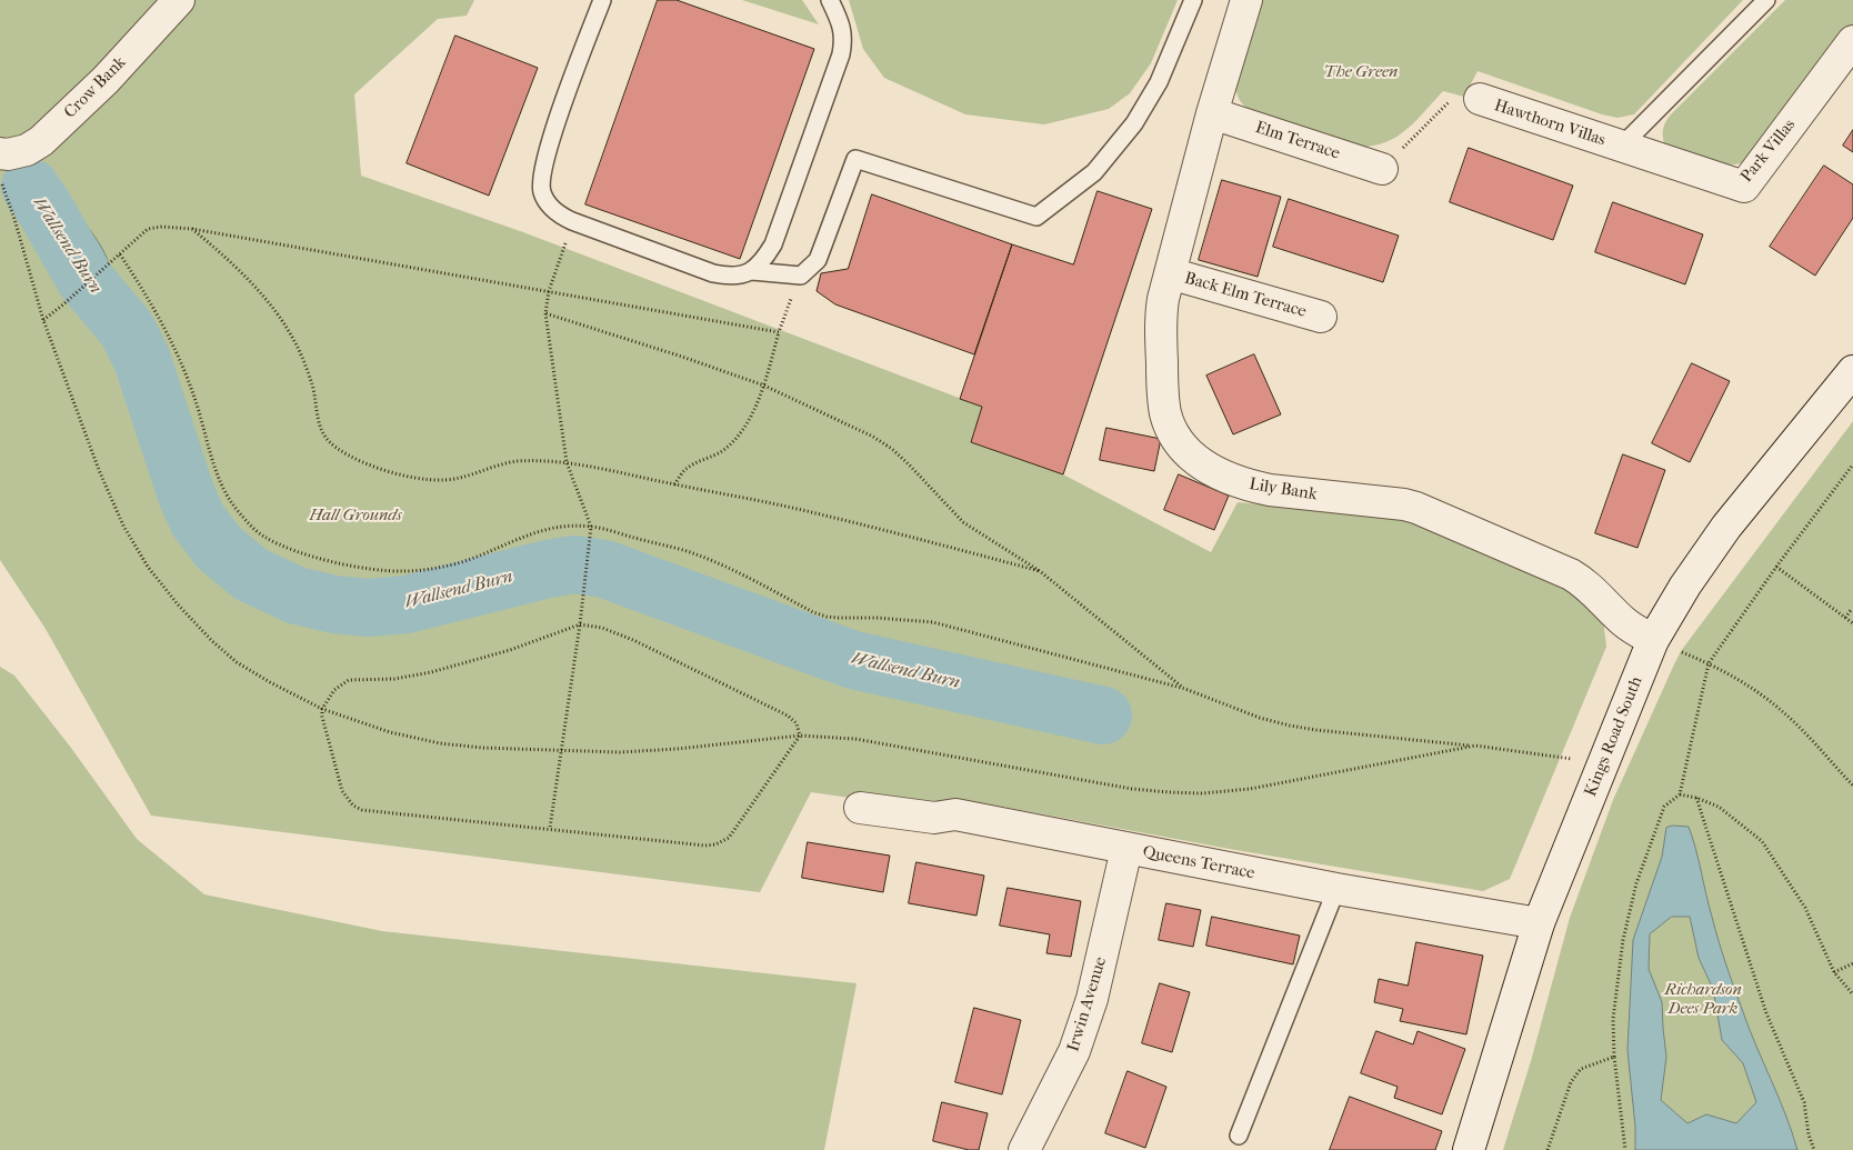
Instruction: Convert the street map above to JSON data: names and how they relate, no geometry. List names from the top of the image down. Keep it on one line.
{"streets":{"street":["Crow Bank","Hawthorn Villas","Elm Terrace","Park Villas","Back Elm Terrace","Lily Bank","Kings Road South","Queens Terrace","Irwin Avenue"]},"crossings":[["Hawthorn Villas","Park Villas"],["Elm Terrace","Lily Bank"],["Back Elm Terrace","Lily Bank"],["Lily Bank","Kings Road South"],["Kings Road South","Queens Terrace"],["Queens Terrace","Irwin Avenue"]],"water":["Wallsend Burn"],"parks":["The Green","Hall Grounds","Richardson Dees Park"]}
